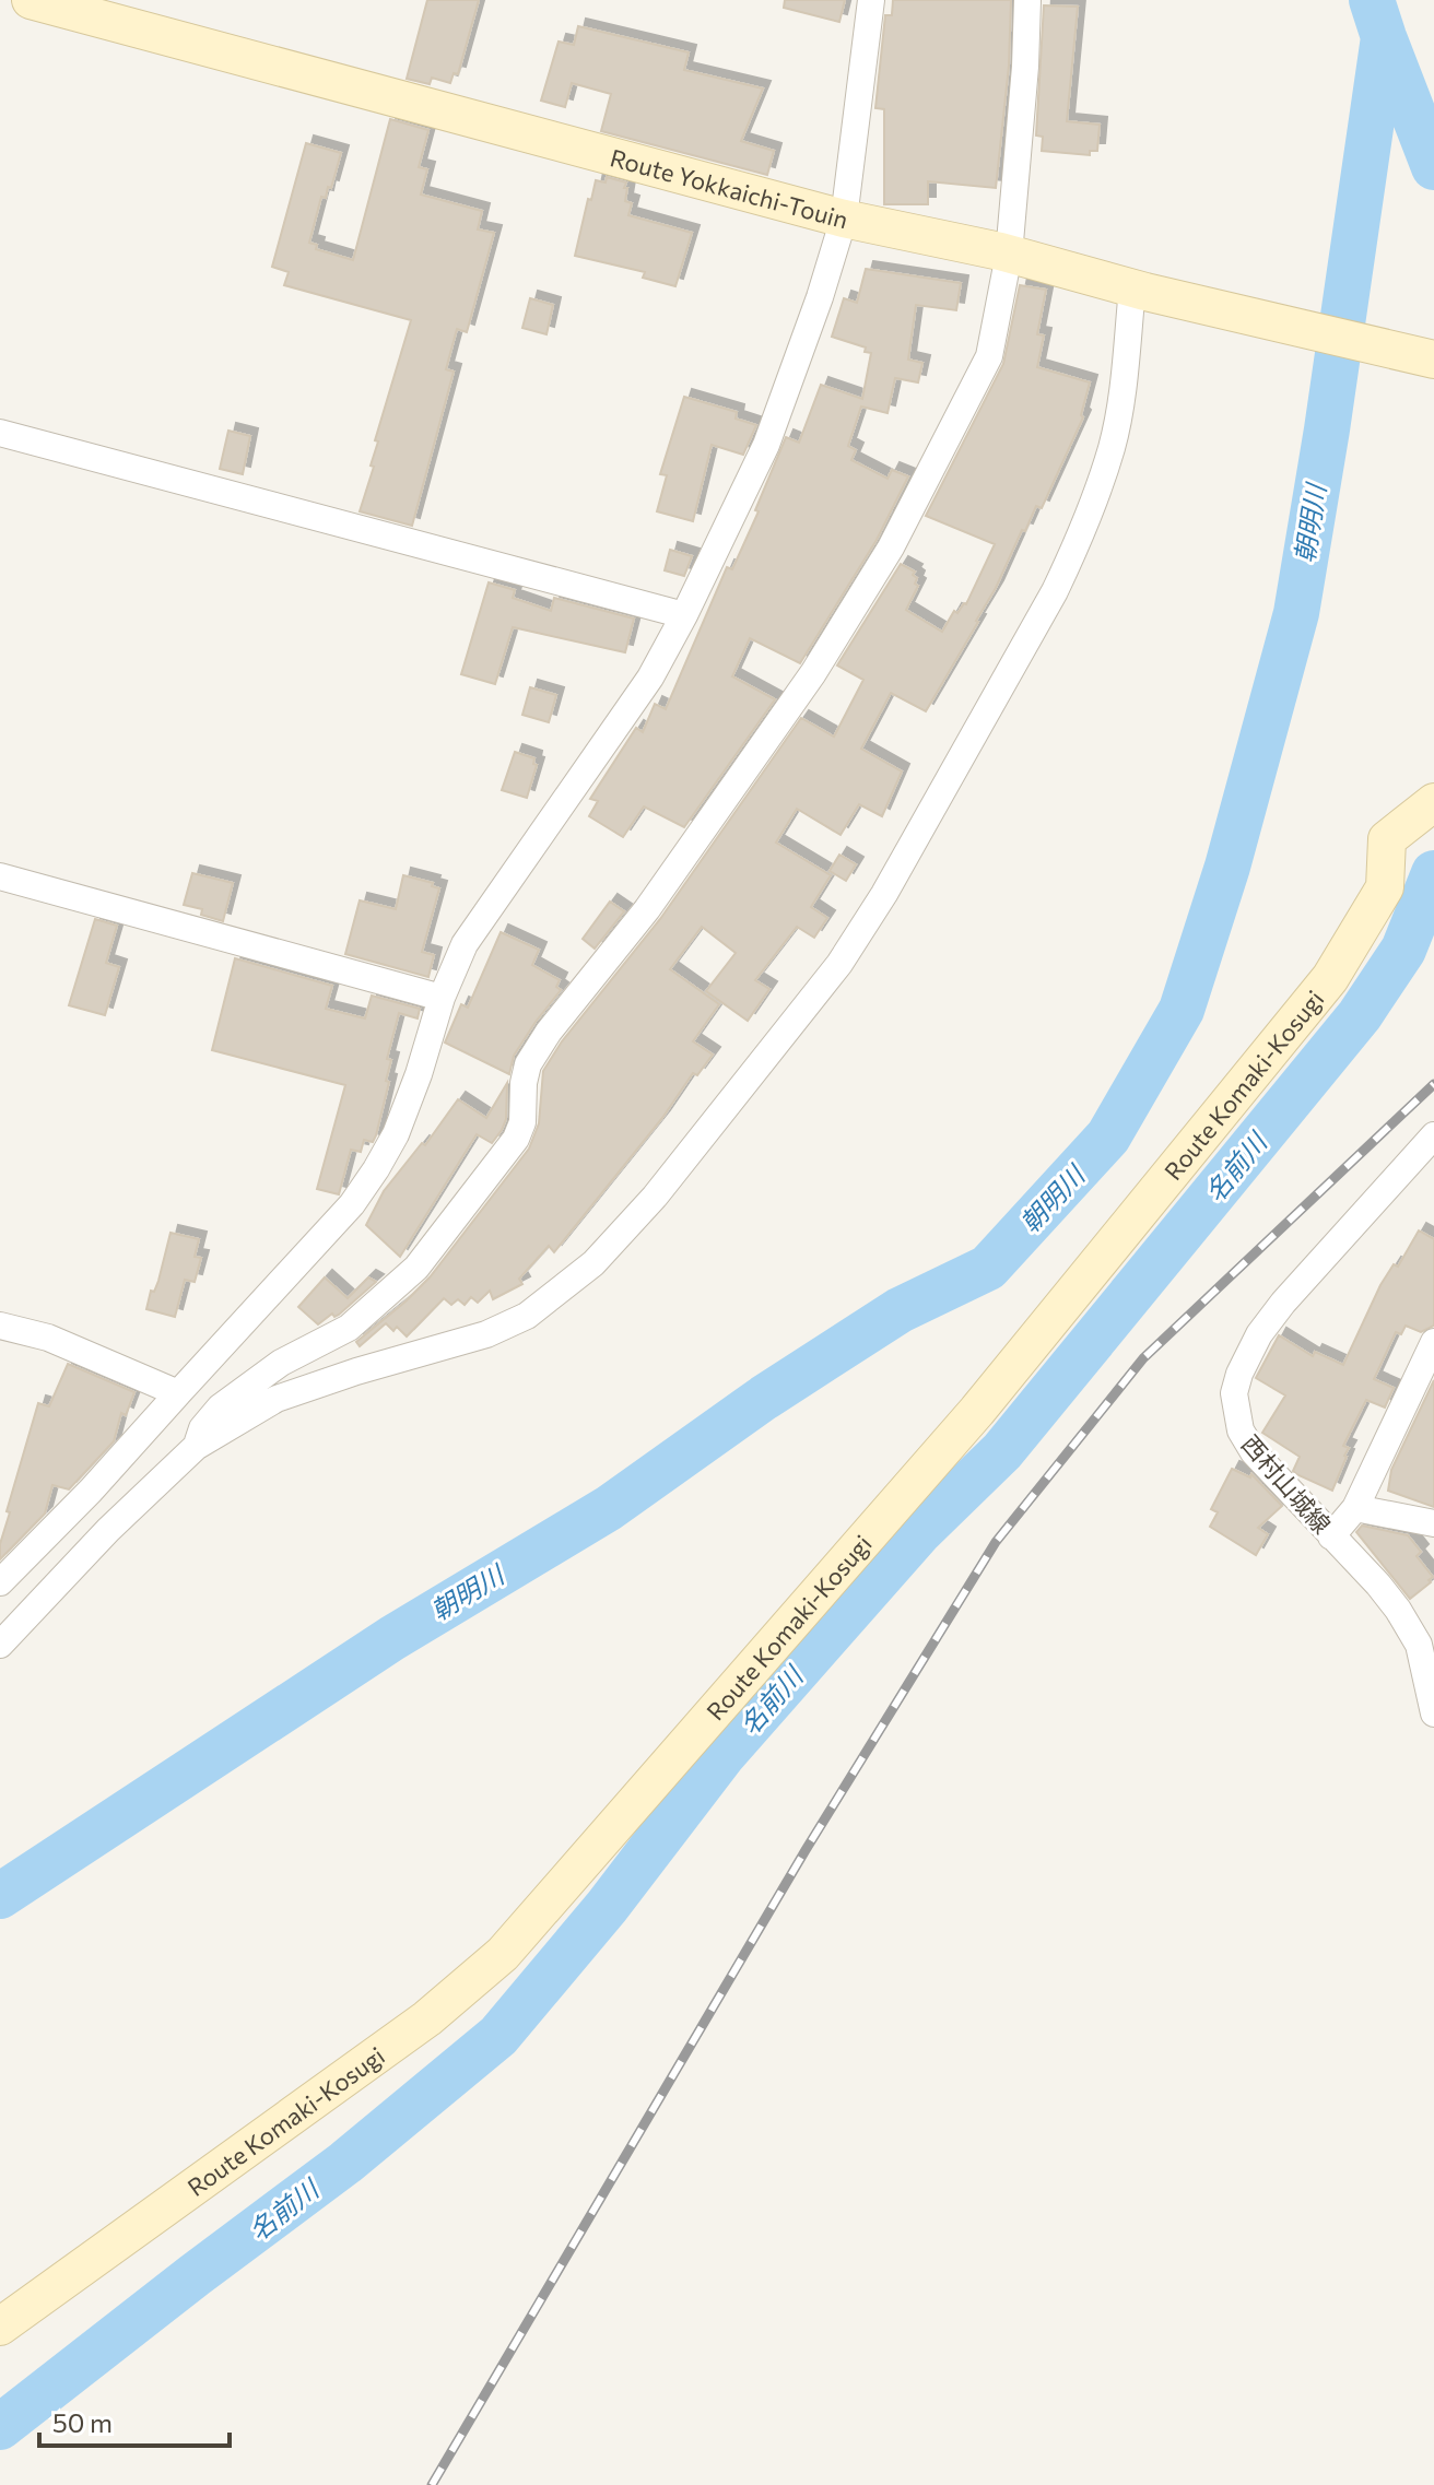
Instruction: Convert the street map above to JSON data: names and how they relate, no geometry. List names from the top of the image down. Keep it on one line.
{"streets":{"main road":["Route Yokkaichi-Touin","Route Komaki-Kosugi"],"street":["西村山城線"]},"water":["朝明川","名前川"],"scale_bar":"50 m"}
